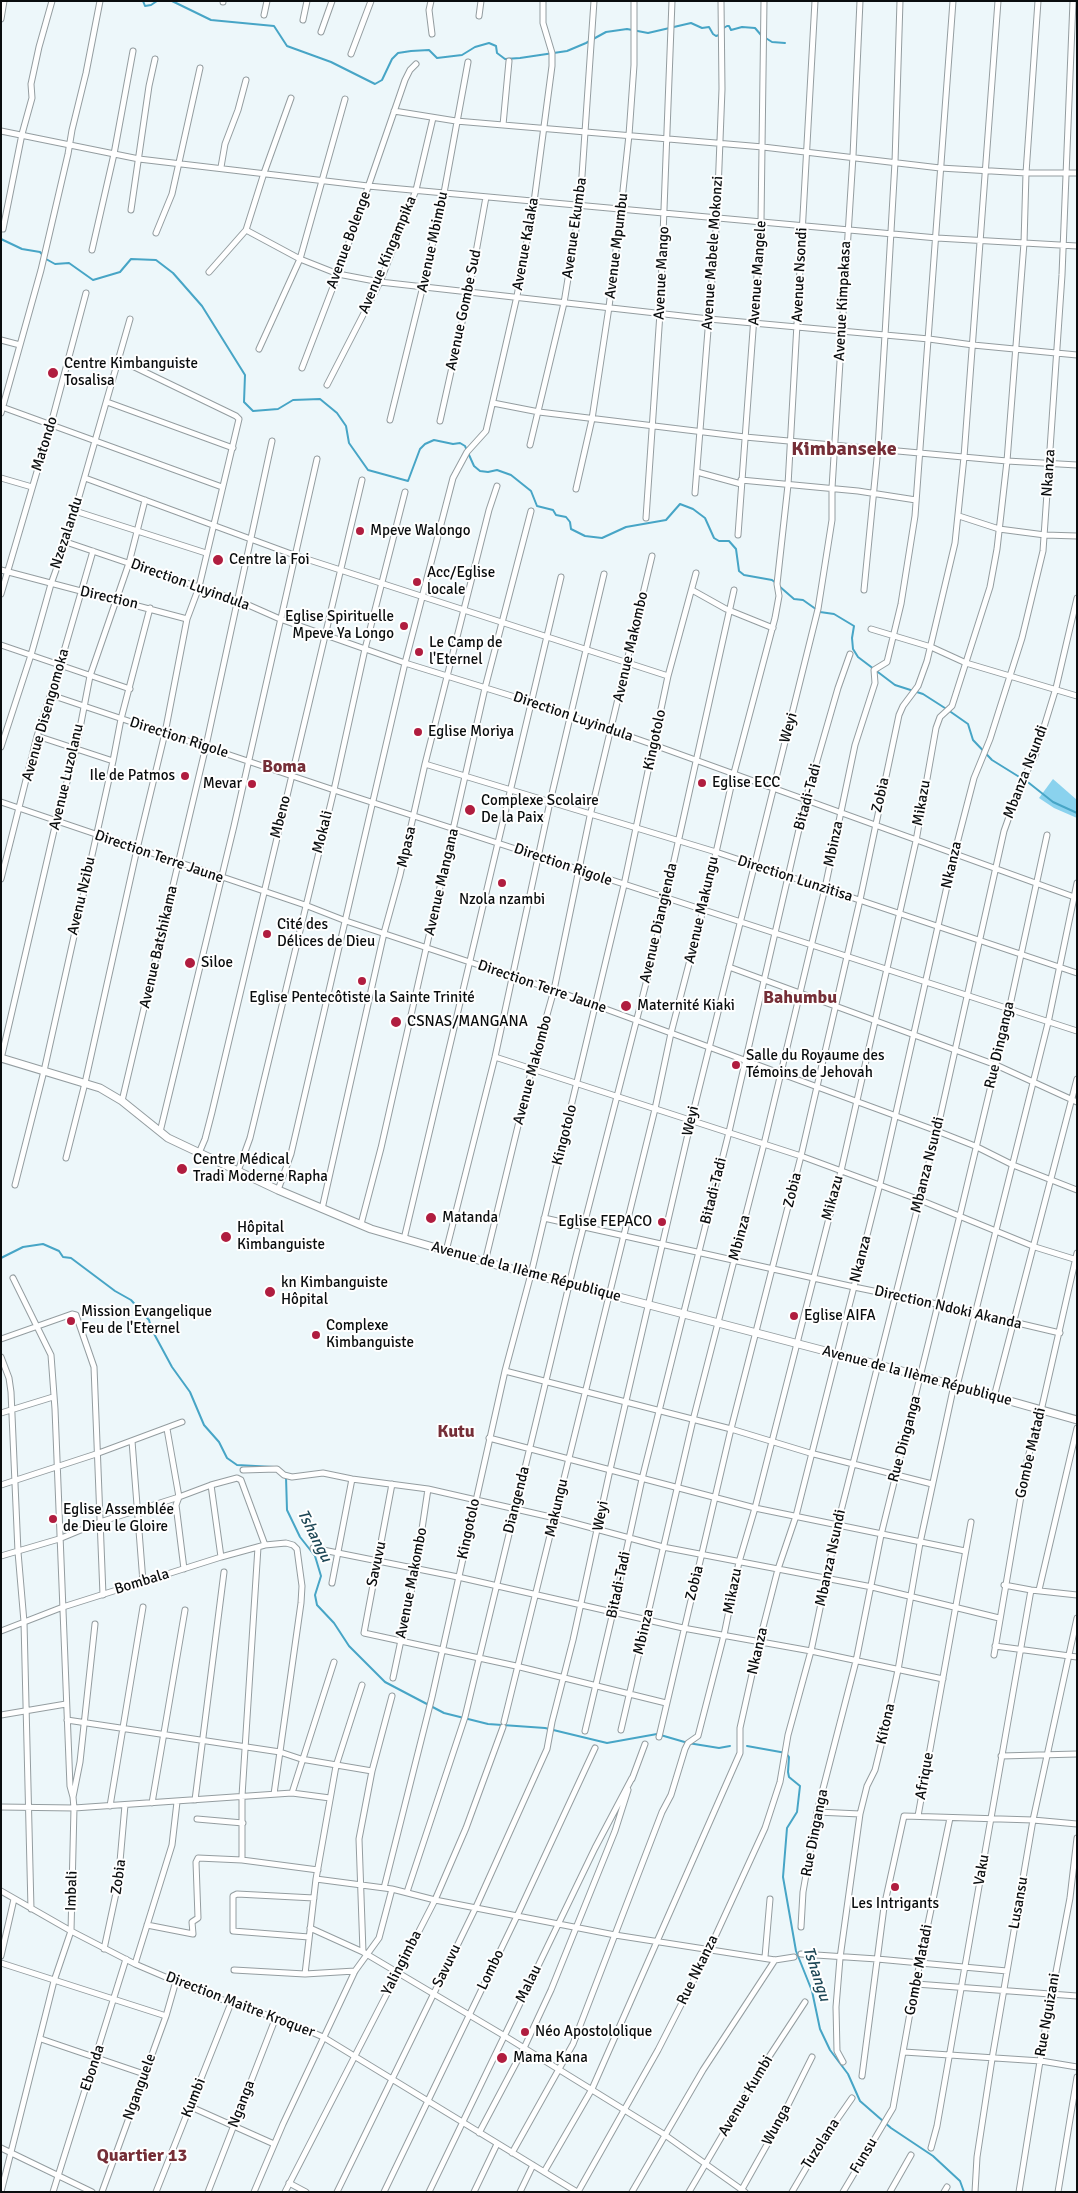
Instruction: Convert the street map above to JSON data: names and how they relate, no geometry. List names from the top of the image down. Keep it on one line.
{"streets":{"street":["Avenue Ekumba","Avenue Bolenge","Avenue Mbimbu","Avenue Kalaka","Avenue Mpumbu","Avenue Mabele Mokonzi","Avenue Kingampika","Avenue Mango","Avenue Mangele","Avenue Nsondi","Avenue Kimpakasa","Avenue Gombe Sud","Matondo","Nkanza","Nzezalandu","Direction Luyindula","Direction","Avenue Makombo","Avenue Disengomoka","Weyi","Direction Rigole","Kingotolo","Mbanza Nsundi","Avenue Luzolanu","Zobia","Bitadi-Tadi","Mikazu","Mbeno","Mokali","Mbinza","Mpasa","Direction Terre Jaune","Direction Lunzitisa","Avenue Mangana","Avenu Nzibu","Avenue Makungu","Avenue Diangienda","Avenue Batshikama","Rue Dinganga","Avenue de la IIème République","Direction Ndoki Akanda","Gombe Matadi","Diangenda","Makungu","Savuvu","Bombala","Kitona","Afrique","Vaku","Imbali","Lusansu","Yalingimba","Lombo","Rue Nkanza","Malau","Direction Maitre Kroquer","Rue Nguizani","Ebonda","Nganguele","Avenue Kumbi","Kumbi","Nganga","Wunga","Tuzolana","Funsu"]},"crossings":[["Avenue Kalaka","Direction Luyindula"],["Avenue Kalaka","Direction Rigole"],["Avenue Kalaka","Direction Terre Jaune"],["Avenue Kalaka","Avenue de la IIème République"],["Avenue Nsondi","Avenue Makungu"],["Avenue Kimpakasa","Weyi"],["Matondo","Direction"],["Nkanza","Direction Luyindula"],["Nkanza","Direction Rigole"],["Nkanza","Direction Terre Jaune"],["Nkanza","Direction Lunzitisa"],["Nkanza","Avenue de la IIème République"],["Nkanza","Direction Ndoki Akanda"],["Nkanza","Direction Maitre Kroquer"],["Nzezalandu","Direction Luyindula"],["Nzezalandu","Direction"],["Direction Luyindula","Avenue Makombo"],["Direction Luyindula","Avenue Disengomoka"],["Direction Luyindula","Weyi"],["Direction Luyindula","Kingotolo"],["Direction Luyindula","Mbanza Nsundi"],["Direction Luyindula","Avenue Luzolanu"],["Direction Luyindula","Zobia"],["Direction Luyindula","Bitadi-Tadi"],["Direction Luyindula","Mikazu"],["Direction Luyindula","Mbeno"],["Direction Luyindula","Mokali"],["Direction Luyindula","Mbinza"],["Direction Luyindula","Mpasa"],["Direction Luyindula","Avenue Mangana"],["Direction Luyindula","Avenue Makungu"],["Direction Luyindula","Avenue Diangienda"],["Direction Luyindula","Avenue Batshikama"],["Direction Luyindula","Rue Dinganga"],["Direction Luyindula","Kitona"],["Direction","Avenue Disengomoka"],["Direction","Avenue Luzolanu"],["Direction","Avenu Nzibu"],["Avenue Makombo","Direction Rigole"],["Avenue Makombo","Direction Terre Jaune"],["Avenue Makombo","Direction Lunzitisa"],["Avenue Makombo","Avenue de la IIème République"],["Avenue Makombo","Savuvu"],["Avenue Disengomoka","Direction Rigole"],["Avenue Disengomoka","Direction Terre Jaune"],["Weyi","Direction Rigole"],["Weyi","Direction Terre Jaune"],["Weyi","Direction Lunzitisa"],["Weyi","Avenue de la IIème République"],["Weyi","Direction Ndoki Akanda"],["Weyi","Savuvu"],["Direction Rigole","Kingotolo"],["Direction Rigole","Mbanza Nsundi"],["Direction Rigole","Avenue Luzolanu"],["Direction Rigole","Zobia"],["Direction Rigole","Bitadi-Tadi"],["Direction Rigole","Mikazu"],["Direction Rigole","Mbeno"],["Direction Rigole","Mokali"],["Direction Rigole","Mbinza"],["Direction Rigole","Mpasa"],["Direction Rigole","Avenue Mangana"],["Direction Rigole","Avenu Nzibu"],["Direction Rigole","Avenue Makungu"],["Direction Rigole","Avenue Diangienda"],["Direction Rigole","Avenue Batshikama"],["Direction Rigole","Rue Dinganga"],["Direction Rigole","Kitona"],["Kingotolo","Direction Terre Jaune"],["Kingotolo","Direction Lunzitisa"],["Kingotolo","Avenue de la IIème République"],["Kingotolo","Direction Ndoki Akanda"],["Kingotolo","Savuvu"],["Mbanza Nsundi","Direction Terre Jaune"],["Mbanza Nsundi","Direction Lunzitisa"],["Mbanza Nsundi","Avenue de la IIème République"],["Mbanza Nsundi","Direction Ndoki Akanda"],["Mbanza Nsundi","Rue Nkanza"],["Avenue Luzolanu","Direction Terre Jaune"],["Avenue Luzolanu","Avenue de la IIème République"],["Zobia","Direction Terre Jaune"],["Zobia","Direction Lunzitisa"],["Zobia","Avenue de la IIème République"],["Zobia","Direction Ndoki Akanda"],["Zobia","Savuvu"],["Zobia","Direction Maitre Kroquer"],["Bitadi-Tadi","Direction Terre Jaune"],["Bitadi-Tadi","Direction Lunzitisa"],["Bitadi-Tadi","Avenue de la IIème République"],["Bitadi-Tadi","Direction Ndoki Akanda"],["Bitadi-Tadi","Savuvu"],["Mikazu","Direction Terre Jaune"],["Mikazu","Direction Lunzitisa"],["Mikazu","Avenue de la IIème République"],["Mikazu","Direction Ndoki Akanda"],["Mbeno","Direction Terre Jaune"],["Mbeno","Avenue de la IIème République"],["Mokali","Direction Terre Jaune"],["Mokali","Avenue de la IIème République"],["Mbinza","Direction Terre Jaune"],["Mbinza","Direction Lunzitisa"],["Mbinza","Avenue de la IIème République"],["Mbinza","Direction Ndoki Akanda"],["Mbinza","Savuvu"],["Mpasa","Direction Terre Jaune"],["Mpasa","Direction Lunzitisa"],["Mpasa","Avenue de la IIème République"],["Direction Terre Jaune","Avenue Mangana"],["Direction Terre Jaune","Avenu Nzibu"],["Direction Terre Jaune","Avenue Makungu"],["Direction Terre Jaune","Avenue Diangienda"],["Direction Terre Jaune","Avenue Batshikama"],["Direction Terre Jaune","Rue Dinganga"],["Direction Terre Jaune","Kitona"],["Direction Lunzitisa","Avenue Mangana"],["Direction Lunzitisa","Avenue Makungu"],["Direction Lunzitisa","Avenue Diangienda"],["Direction Lunzitisa","Rue Dinganga"],["Direction Lunzitisa","Kitona"],["Avenue Mangana","Avenue de la IIème République"],["Avenu Nzibu","Avenue de la IIème République"],["Avenue Makungu","Avenue de la IIème République"],["Avenue Makungu","Direction Ndoki Akanda"],["Avenue Makungu","Makungu"],["Avenue Diangienda","Avenue de la IIème République"],["Avenue Diangienda","Direction Ndoki Akanda"],["Avenue Diangienda","Diangenda"],["Avenue Batshikama","Avenue de la IIème République"],["Rue Dinganga","Avenue de la IIème République"],["Rue Dinganga","Direction Ndoki Akanda"],["Avenue de la IIème République","Gombe Matadi"],["Avenue de la IIème République","Diangenda"],["Avenue de la IIème République","Makungu"],["Avenue de la IIème République","Kitona"],["Direction Ndoki Akanda","Gombe Matadi"],["Direction Ndoki Akanda","Kitona"],["Gombe Matadi","Funsu"],["Diangenda","Savuvu"],["Makungu","Savuvu"],["Makungu","Yalingimba"],["Savuvu","Direction Maitre Kroquer"],["Imbali","Direction Maitre Kroquer"],["Yalingimba","Direction Maitre Kroquer"],["Lombo","Direction Maitre Kroquer"],["Rue Nkanza","Direction Maitre Kroquer"],["Malau","Direction Maitre Kroquer"],["Direction Maitre Kroquer","Ebonda"],["Direction Maitre Kroquer","Nganguele"],["Direction Maitre Kroquer","Kumbi"],["Direction Maitre Kroquer","Nganga"]],"districts":["Kimbanseke","Boma","Bahumbu","Kutu","Quartier 13"],"water":["Tshangu"],"places":["Centre Kimbanguiste Tosalisa","Mpeve Walongo","Centre la Foi","Acc/Eglise locale","Eglise Spirituelle Mpeve Ya Longo","Le Camp de l'Eternel","Eglise Moriya","Ile de Patmos","Eglise ECC","Mevar","Complexe Scolaire De la Paix","Nzola nzambi","Cité des Délices de Dieu","Siloe","Eglise Pentecôtiste la Sainte Trinité","Maternité Kiaki","CSNAS/MANGANA","Salle du Royaume des Témoins de Jehovah","Centre Médical Tradi Moderne Rapha","Matanda","Eglise FEPACO","Hôpital Kimbanguiste","kn Kimbanguiste Hôpital","Eglise AIFA","Mission Evangelique Feu de l'Eternel","Complexe Kimbanguiste","Eglise Assemblée de Dieu le Gloire","Les Intrigants","Néo Apostololique","Mama Kana"]}
